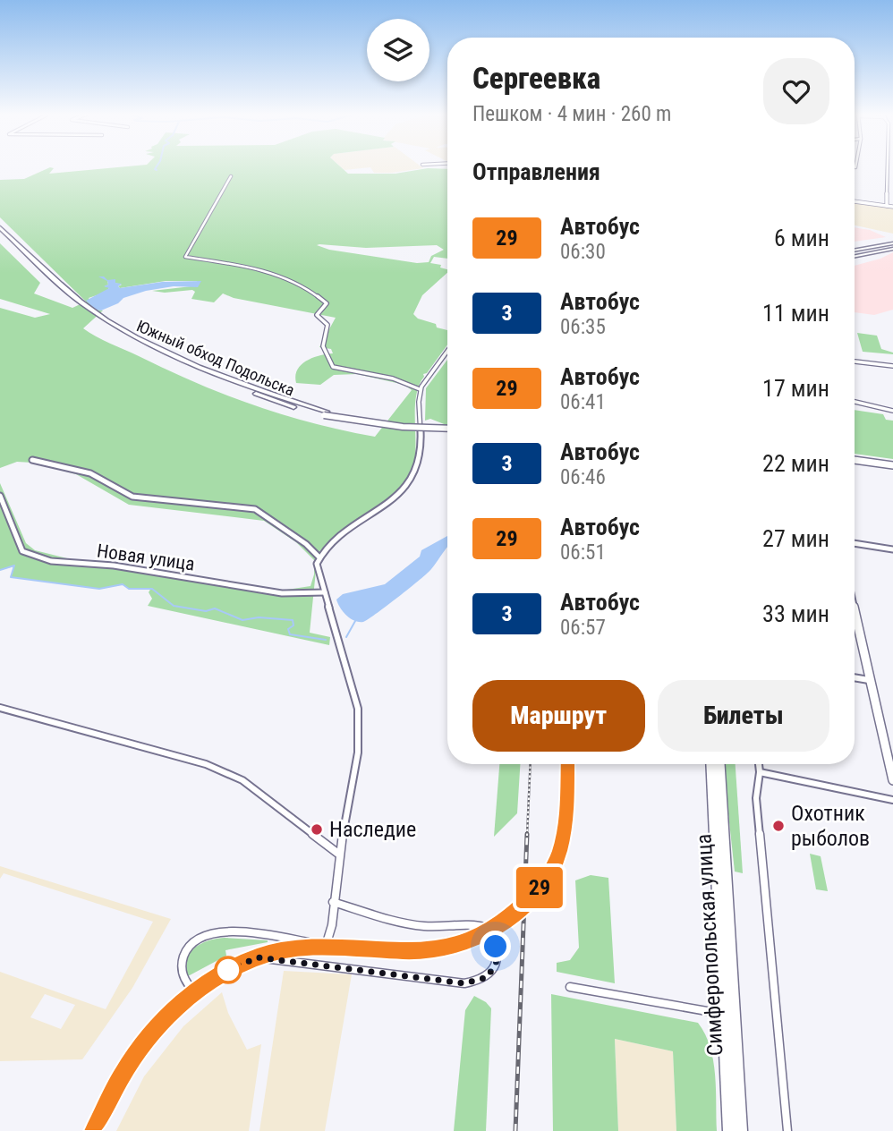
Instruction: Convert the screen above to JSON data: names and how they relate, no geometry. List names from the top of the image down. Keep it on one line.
{"streets":{"main road":["Южный обход Подольска","Симферопольская улица"],"street":["Новая улица"]},"places":["Охотник рыболов","Наследие"],"lines":["bus line 29"],"page":{"on_map":"29","heading":[["Сергеевка","Пешком · 4 мин · 260 m"],"Отправления"],"list":[{"mark":"29","name":"Автобус","note":"06:30","value":"6 мин"},{"mark":"3","name":"Автобус","note":"06:35","value":"11 мин"},{"mark":"29","name":"Автобус","note":"06:41","value":"17 мин"},{"mark":"3","name":"Автобус","note":"06:46","value":"22 мин"},{"mark":"29","name":"Автобус","note":"06:51","value":"27 мин"},{"mark":"3","name":"Автобус","note":"06:57","value":"33 мин"}],"buttons":["Маршрут","Билеты"]}}
